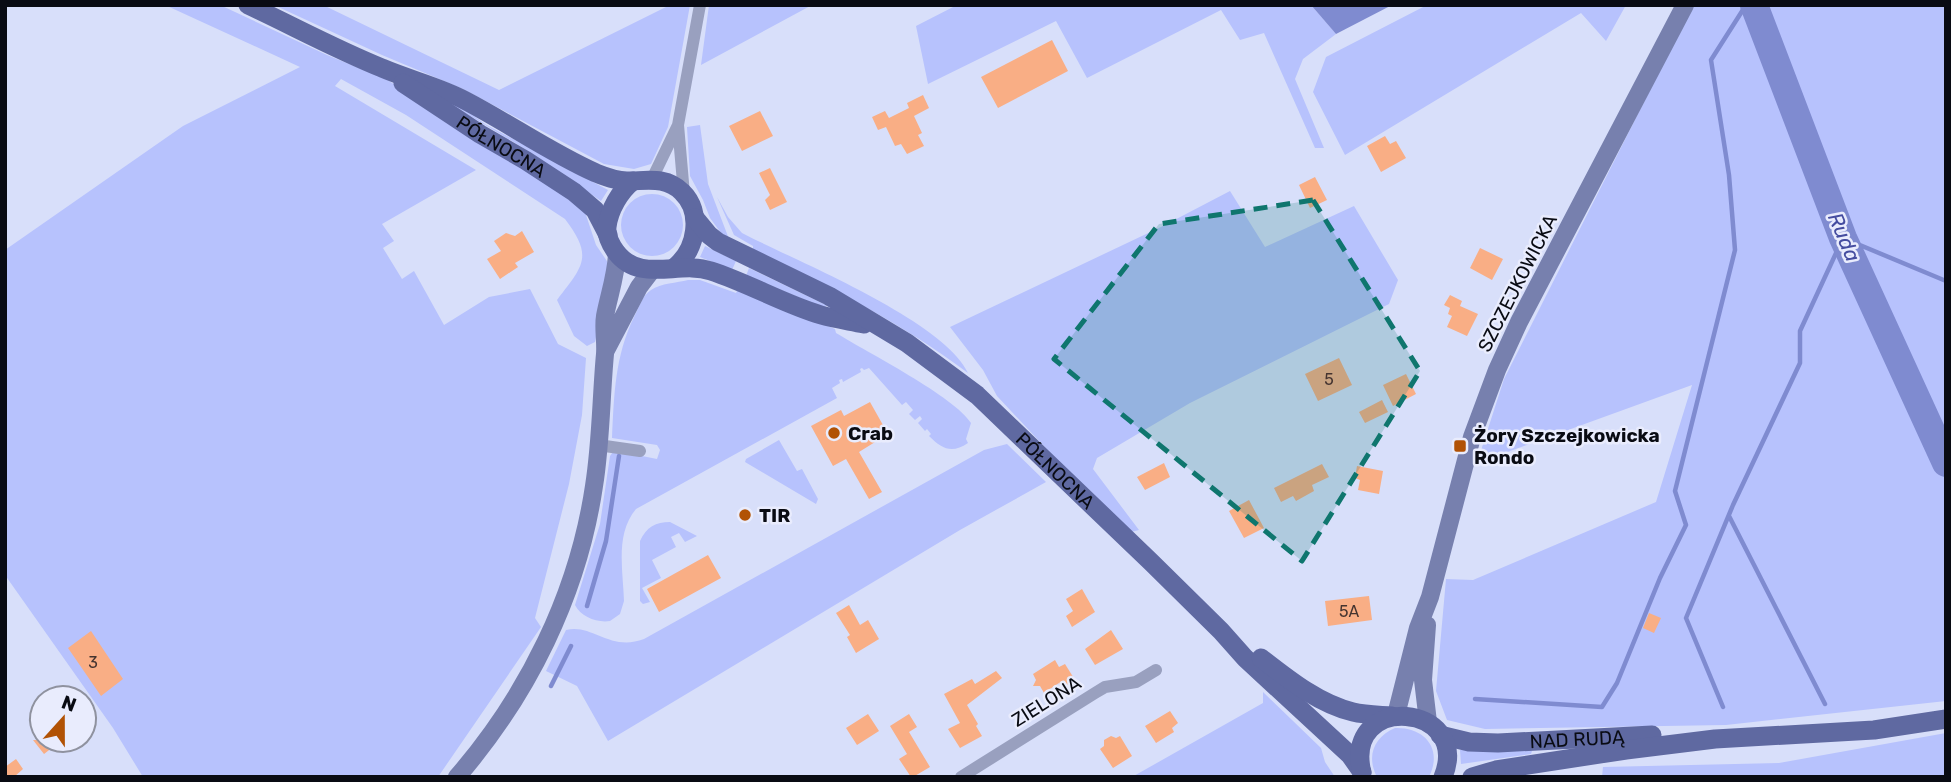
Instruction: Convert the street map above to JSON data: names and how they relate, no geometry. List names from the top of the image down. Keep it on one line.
{"streets":{"main road":["PÓŁNOCNA","SZCZEJKOWICKA","NAD RUDĄ"],"street":["ZIELONA"]},"crossings":[["PÓŁNOCNA","SZCZEJKOWICKA"],["PÓŁNOCNA","NAD RUDĄ"],["SZCZEJKOWICKA","NAD RUDĄ"]],"water":["Ruda"],"places":{"other":["Crab","TIR"],"transit":["Żory Szczejkowicka Rondo"]},"house_numbers":["5","5A","3"],"north":"top"}
